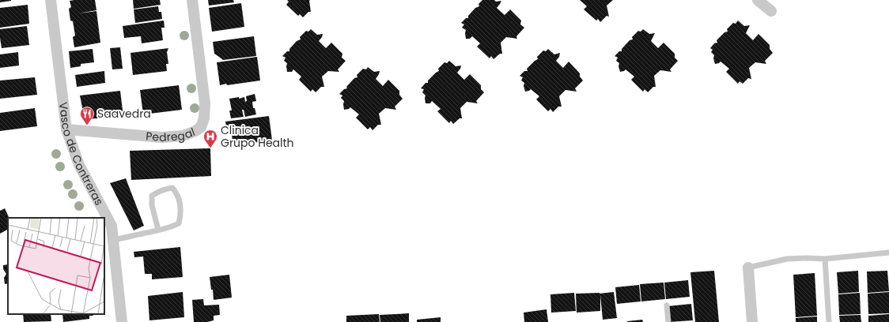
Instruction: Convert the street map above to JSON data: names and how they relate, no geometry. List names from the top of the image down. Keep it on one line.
{"streets":{"street":["Pedregal","Vasco de Contreras"]},"crossings":[["Pedregal","Vasco de Contreras"]],"places":{"restaurant":["Saavedra"],"hospital":["Clinica Grupo Health"]}}
